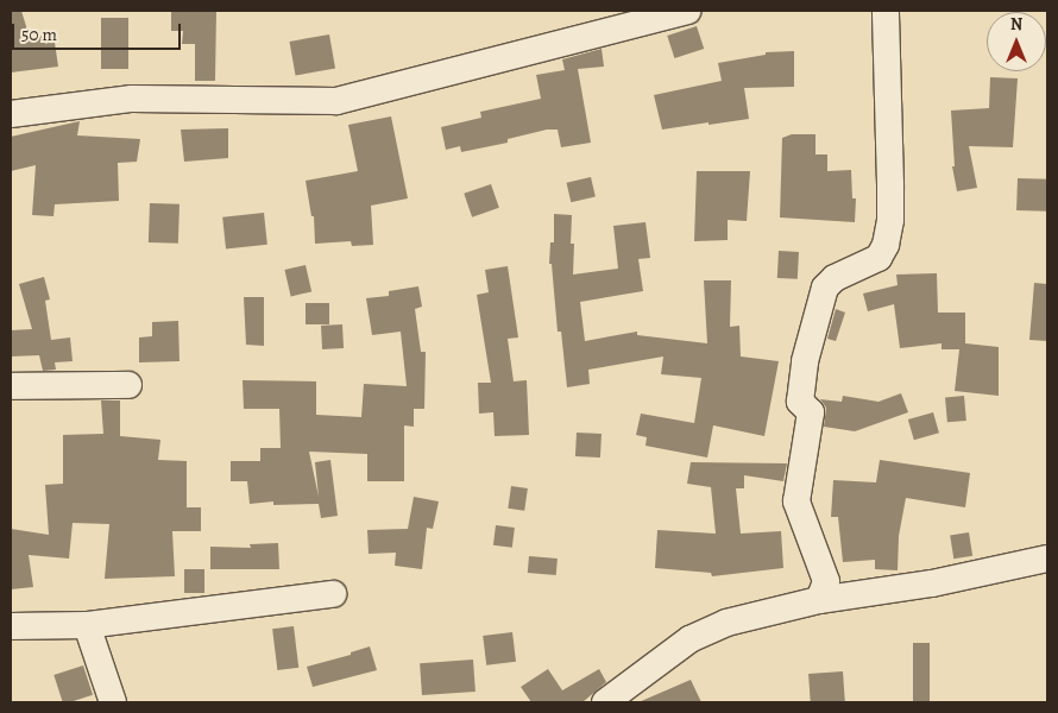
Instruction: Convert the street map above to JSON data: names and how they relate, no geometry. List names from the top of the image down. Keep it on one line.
{"scale_bar":"50 m","north":"top"}
